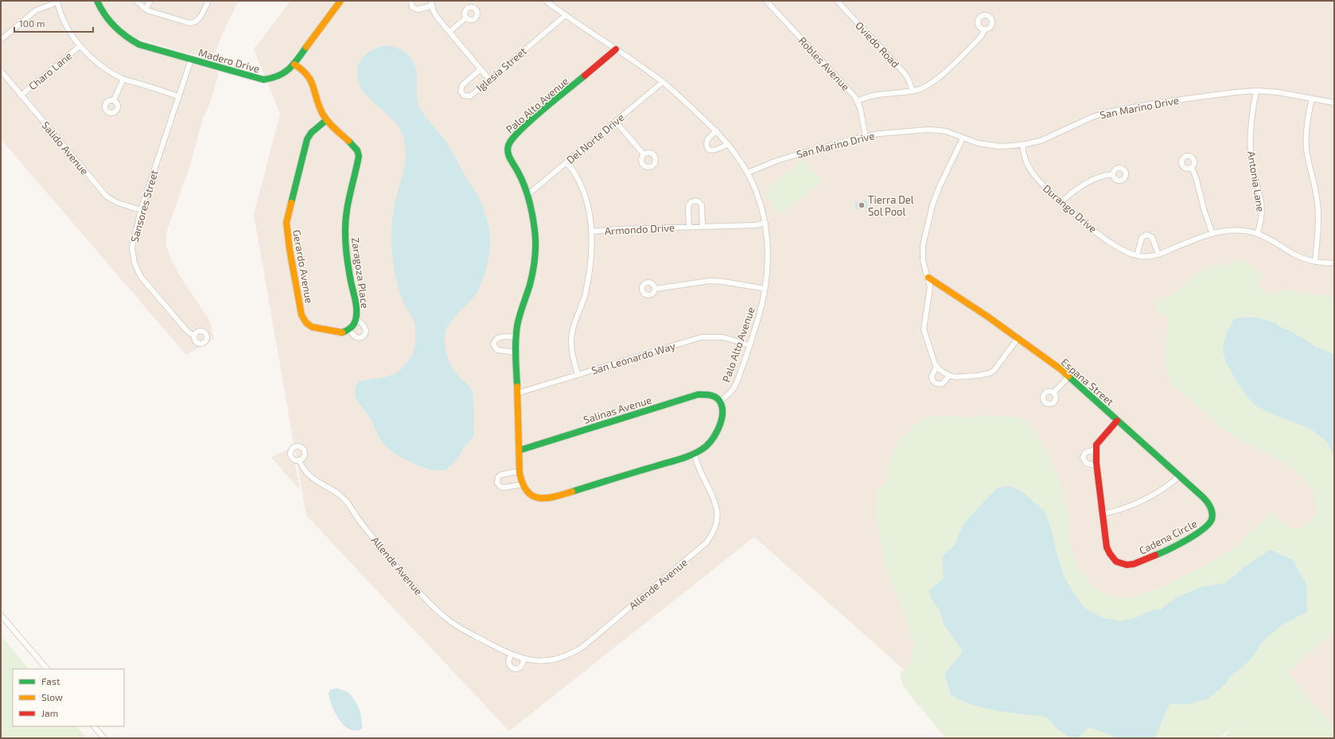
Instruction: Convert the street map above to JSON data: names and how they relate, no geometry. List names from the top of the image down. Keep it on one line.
{"streets":{"street":["Oviedo Road","Madero Drive","Robles Avenue","Iglesia Street","Charo Lane","Palo Alto Avenue","San Marino Drive","Del Norte Drive","Salido Avenue","Antonia Lane","Sansores Street","Durango Drive","Armondo Drive","Gerardo Avenue","Zaragoza Place","San Leonardo Way","Espana Street","Salinas Avenue","Cadena Circle","Allende Avenue"]},"crossings":[["Madero Drive","Sansores Street"],["Madero Drive","Zaragoza Place"],["Robles Avenue","San Marino Drive"],["Iglesia Street","Palo Alto Avenue"],["Charo Lane","Salido Avenue"],["Palo Alto Avenue","San Marino Drive"],["Palo Alto Avenue","Del Norte Drive"],["Palo Alto Avenue","Armondo Drive"],["Palo Alto Avenue","San Leonardo Way"],["Palo Alto Avenue","Salinas Avenue"],["San Marino Drive","Antonia Lane"],["San Marino Drive","Durango Drive"],["Salido Avenue","Sansores Street"],["Antonia Lane","Durango Drive"],["Gerardo Avenue","Zaragoza Place"],["Espana Street","Cadena Circle"]],"places":["Tierra Del Sol Pool"],"legend":["Fast","Slow","Jam"],"scale_bar":"100 m"}
